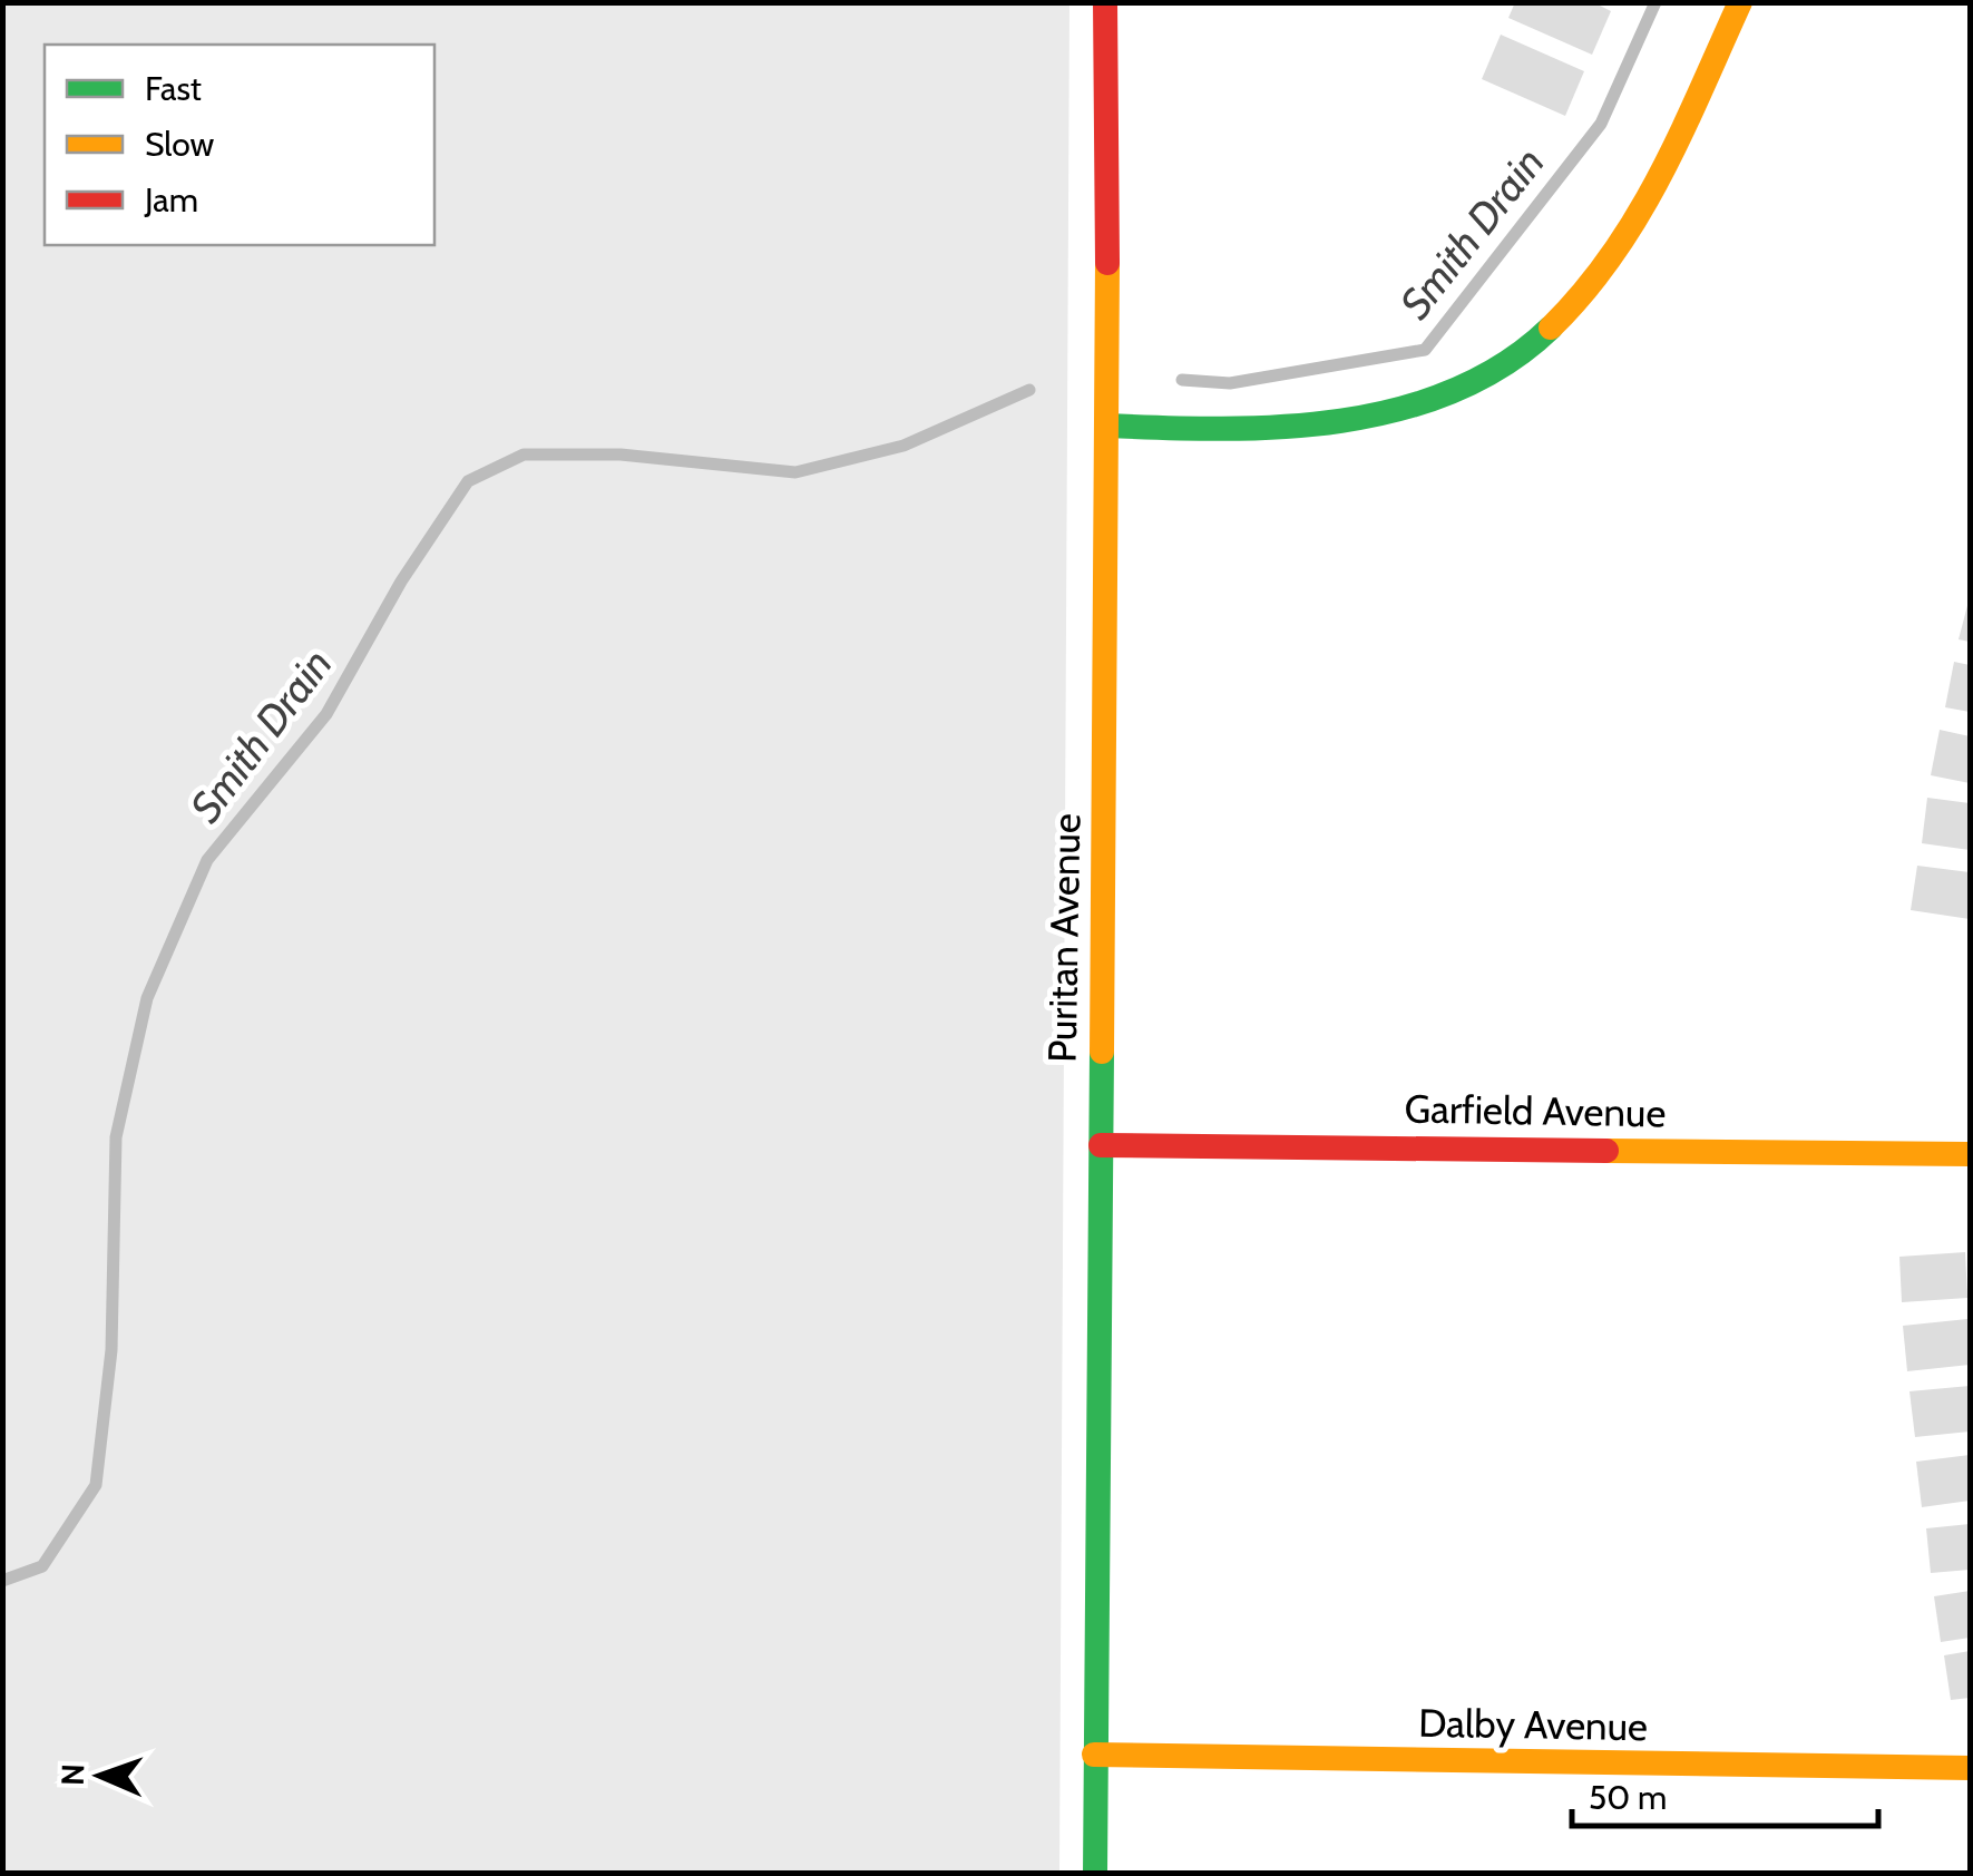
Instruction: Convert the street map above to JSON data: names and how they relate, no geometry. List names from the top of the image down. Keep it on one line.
{"streets":{"street":["Puritan Avenue","Garfield Avenue","Dalby Avenue"]},"crossings":[["Puritan Avenue","Garfield Avenue"],["Puritan Avenue","Dalby Avenue"]],"water":["Smith Drain"],"legend":["Fast","Slow","Jam"],"scale_bar":"50 m","north":"left"}
